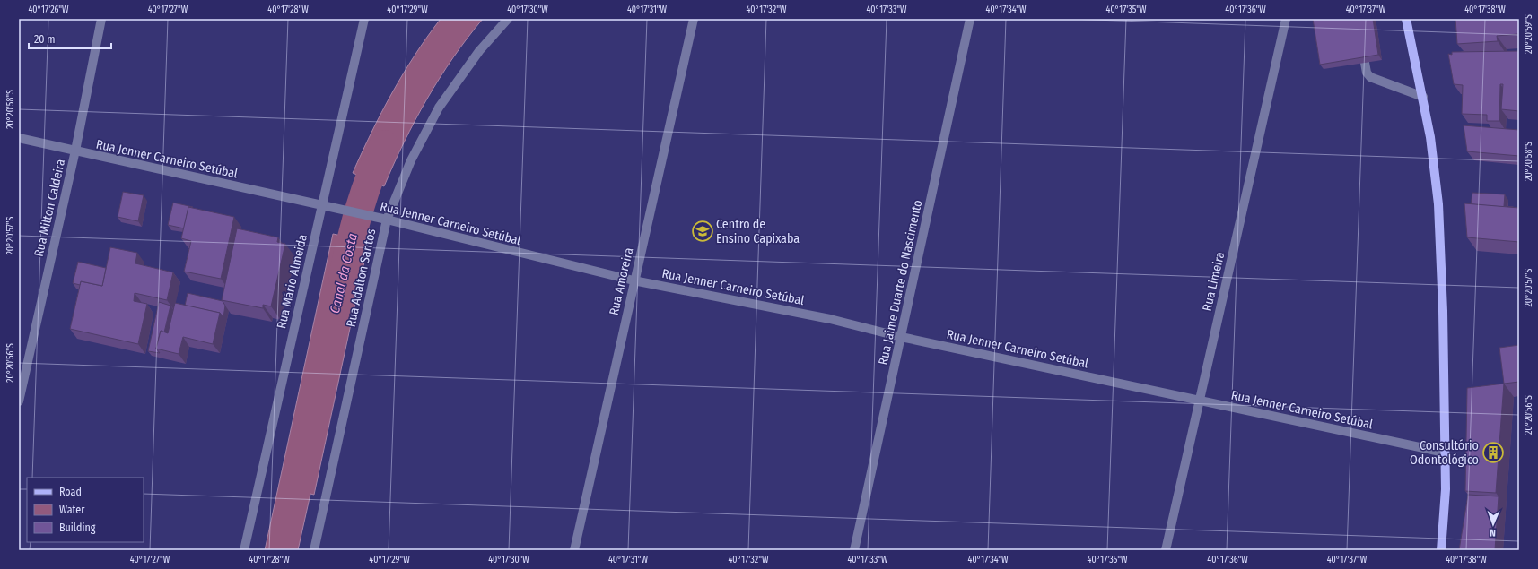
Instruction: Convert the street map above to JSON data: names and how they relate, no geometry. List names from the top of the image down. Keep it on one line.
{"streets":{"street":["Rua Jenner Carneiro Setúbal","Rua Milton Caldeira","Rua Adalton Santos","Rua Mário Almeida","Rua Amoreira","Rua Limeira","Rua Jaime Duarte do Nascimento"]},"crossings":[["Rua Jenner Carneiro Setúbal","Rua Milton Caldeira"],["Rua Jenner Carneiro Setúbal","Rua Adalton Santos"],["Rua Jenner Carneiro Setúbal","Rua Mário Almeida"],["Rua Jenner Carneiro Setúbal","Rua Amoreira"],["Rua Jenner Carneiro Setúbal","Rua Limeira"],["Rua Jenner Carneiro Setúbal","Rua Jaime Duarte do Nascimento"]],"water":["Canal da Costa"],"places":{"school or university":["Centro de Ensino Capixaba"],"building":["Consultório Odontológico"]},"legend":["Road","Water","Building"],"scale_bar":"20 m","north":"bottom","coordinates":["40°17'26\"W","40°17'27\"W","40°17'28\"W","40°17'29\"W","40°17'30\"W","40°17'31\"W","40°17'32\"W","40°17'33\"W","40°17'34\"W","40°17'35\"W","40°17'36\"W","40°17'37\"W","40°17'38\"W","20°20'59\"S","20°20'58\"S","20°20'57\"S","20°20'56\"S"]}
